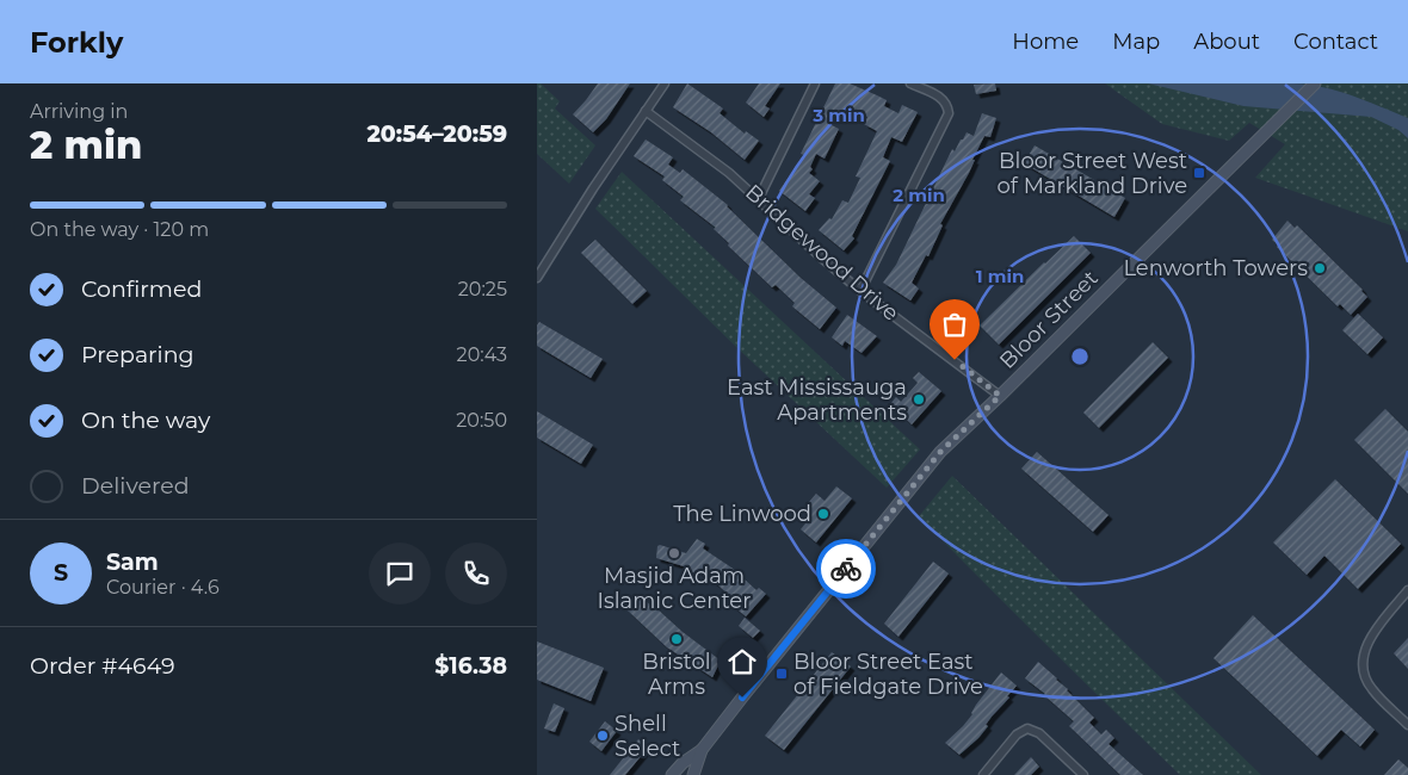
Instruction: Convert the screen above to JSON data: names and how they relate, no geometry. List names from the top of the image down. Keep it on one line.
{"streets":{"main road":["Bloor Street"],"street":["Bridgewood Drive"]},"crossings":[["Bridgewood Drive","Bloor Street"]],"places":{"transit":["Bloor Street West of Markland Drive","Bloor Street East of Fieldgate Drive"],"other":["Lenworth Towers","East Mississauga Apartments","The Linwood","Masjid Adam Islamic Center","Bristol Arms","Shell Select"]},"page":{"header":"Forkly","nav":["Home","Map","About","Contact"],"heading":["2 min","Arriving in","20:54–20:59"],"panel":["Sam","Courier · 4.6","Order #4649","$16.38"],"bar":"On the way · 120 m","list":[["Confirmed","20:25"],["Preparing","20:43"],["On the way","20:50"],"Delivered"],"round":"S"},"rings":["3 min","2 min","1 min"]}
